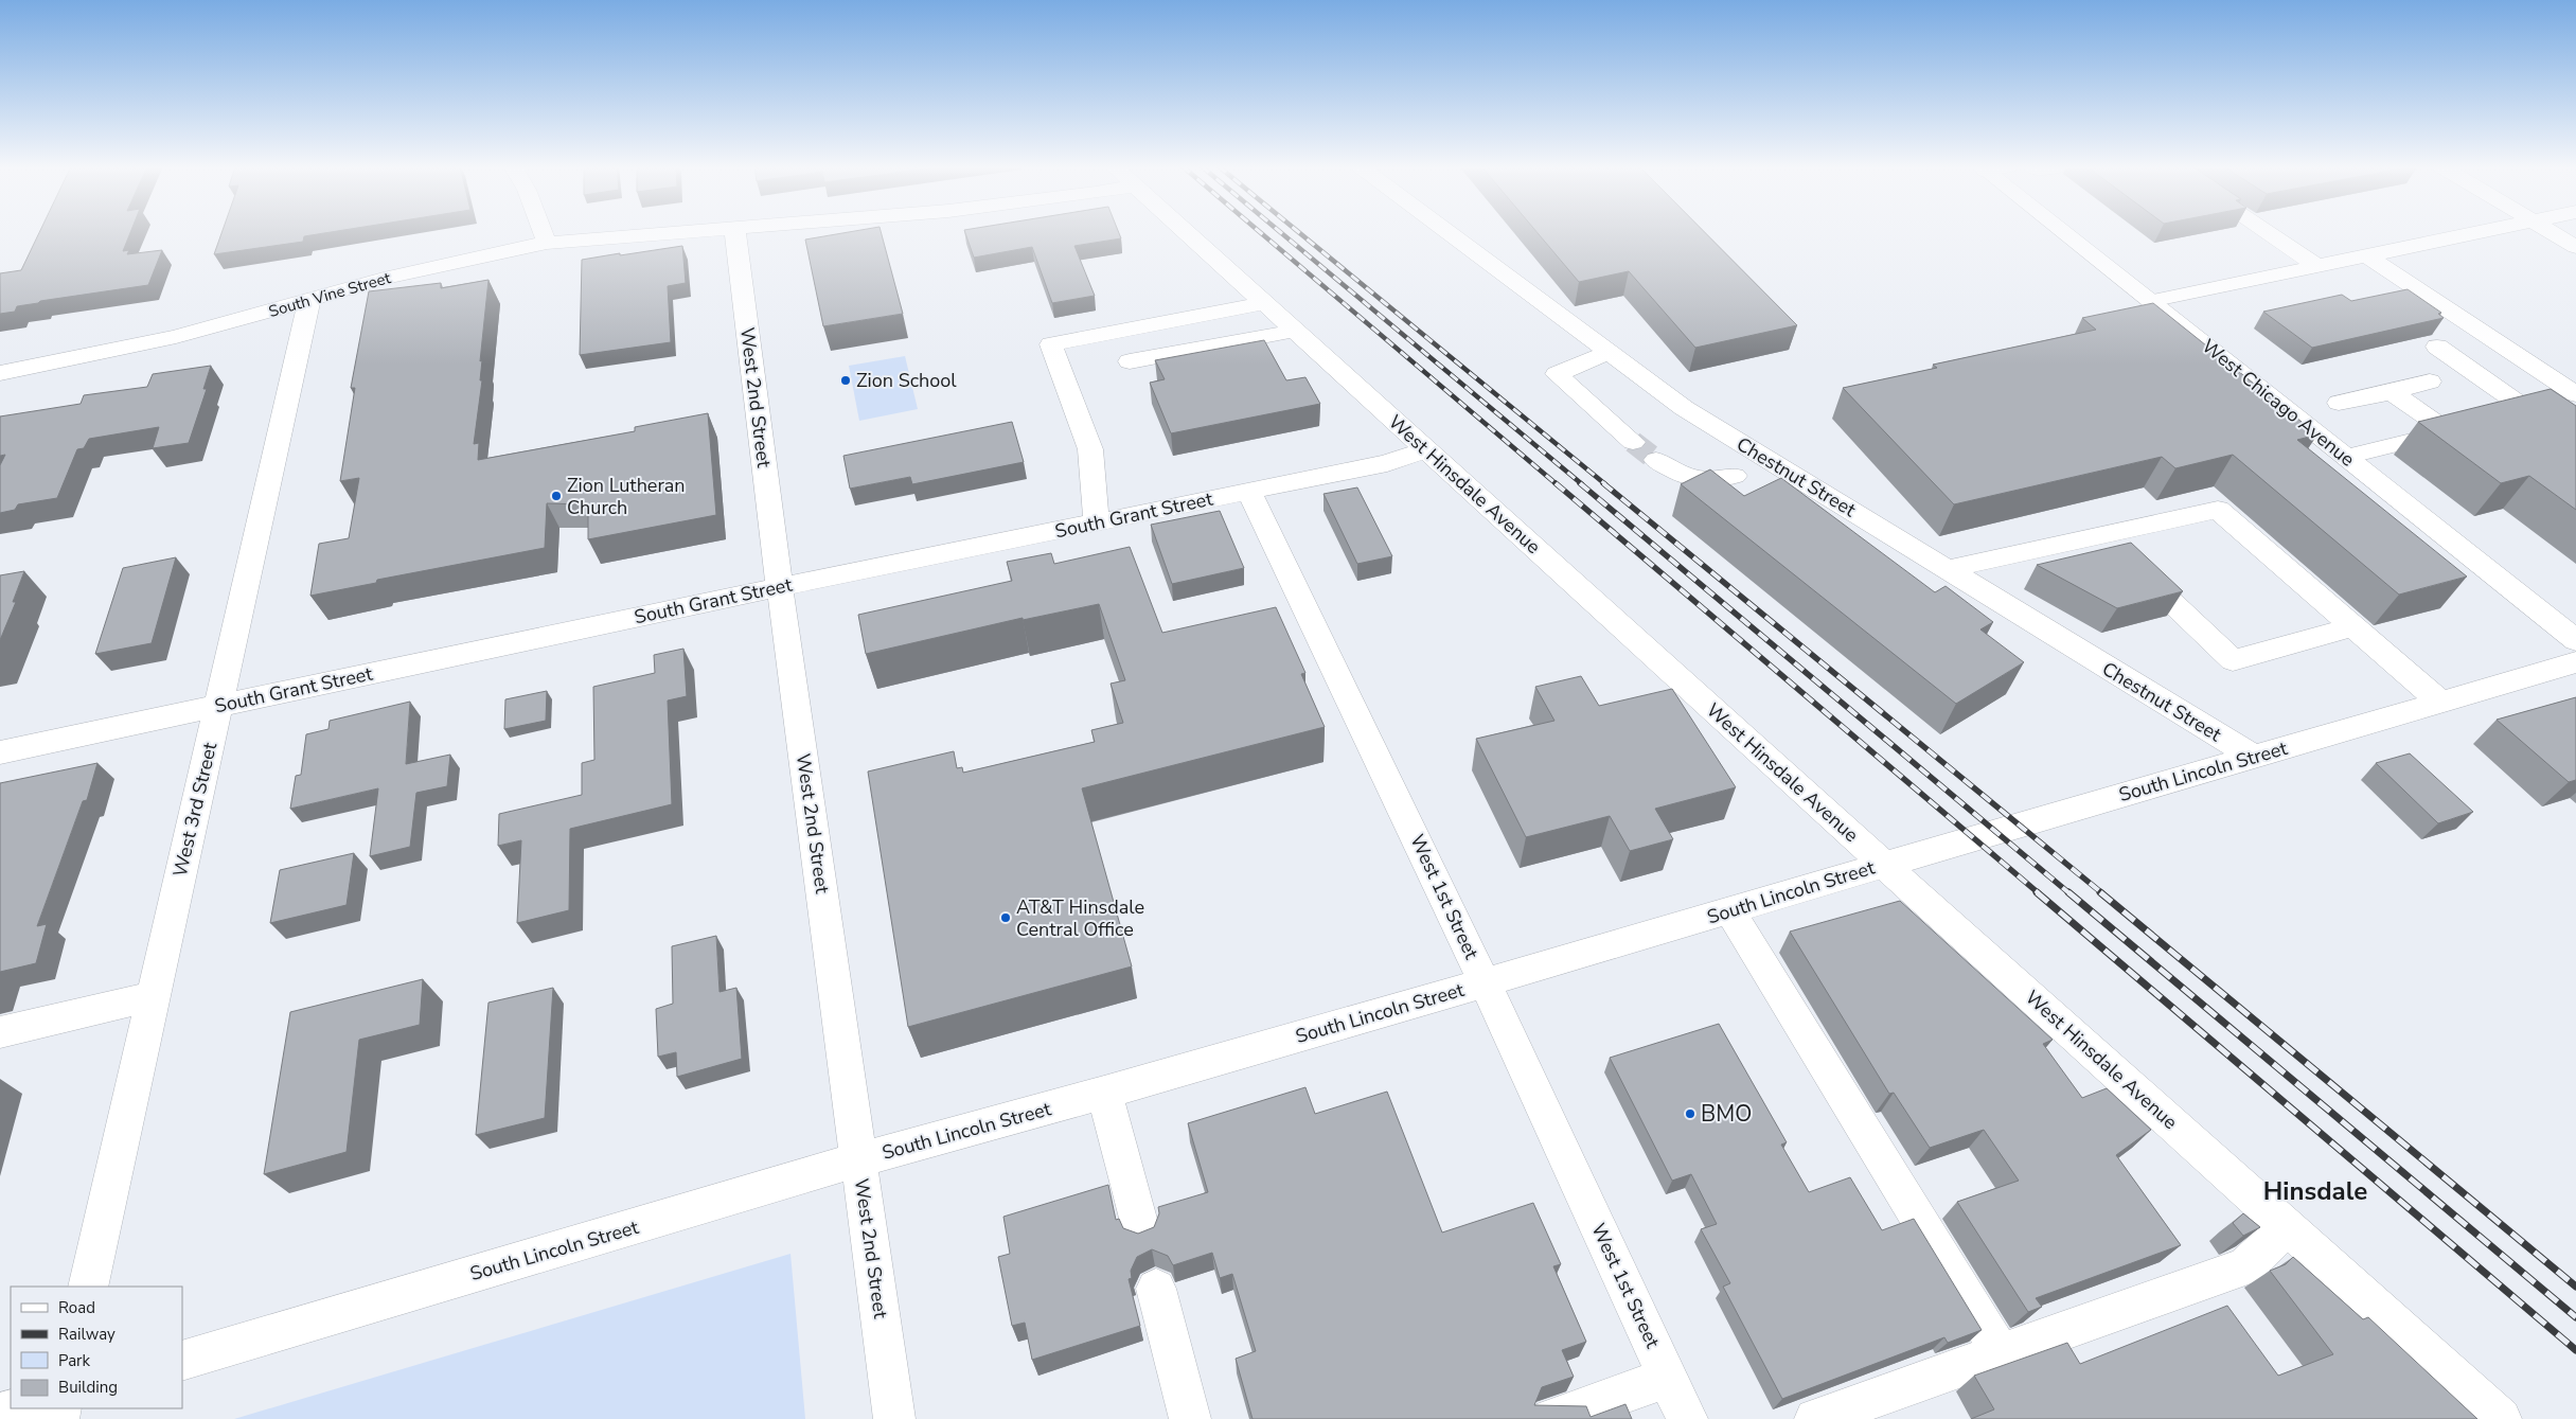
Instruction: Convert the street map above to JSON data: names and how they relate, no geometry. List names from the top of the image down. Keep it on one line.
{"streets":{"street":["South Vine Street","West 2nd Street","West Chicago Avenue","Chestnut Street","West Hinsdale Avenue","South Grant Street","South Lincoln Street","West 3rd Street","West 1st Street"]},"crossings":[["South Vine Street","West 3rd Street"],["West 2nd Street","South Grant Street"],["West 2nd Street","South Lincoln Street"],["Chestnut Street","South Lincoln Street"],["West Hinsdale Avenue","South Grant Street"],["West Hinsdale Avenue","South Lincoln Street"],["South Grant Street","West 3rd Street"],["South Grant Street","West 1st Street"],["South Lincoln Street","West 1st Street"]],"districts":["Hinsdale"],"places":["Zion School","Zion Lutheran Church","AT&T Hinsdale Central Office","BMO"],"legend":["Road","Railway","Park","Building"]}
